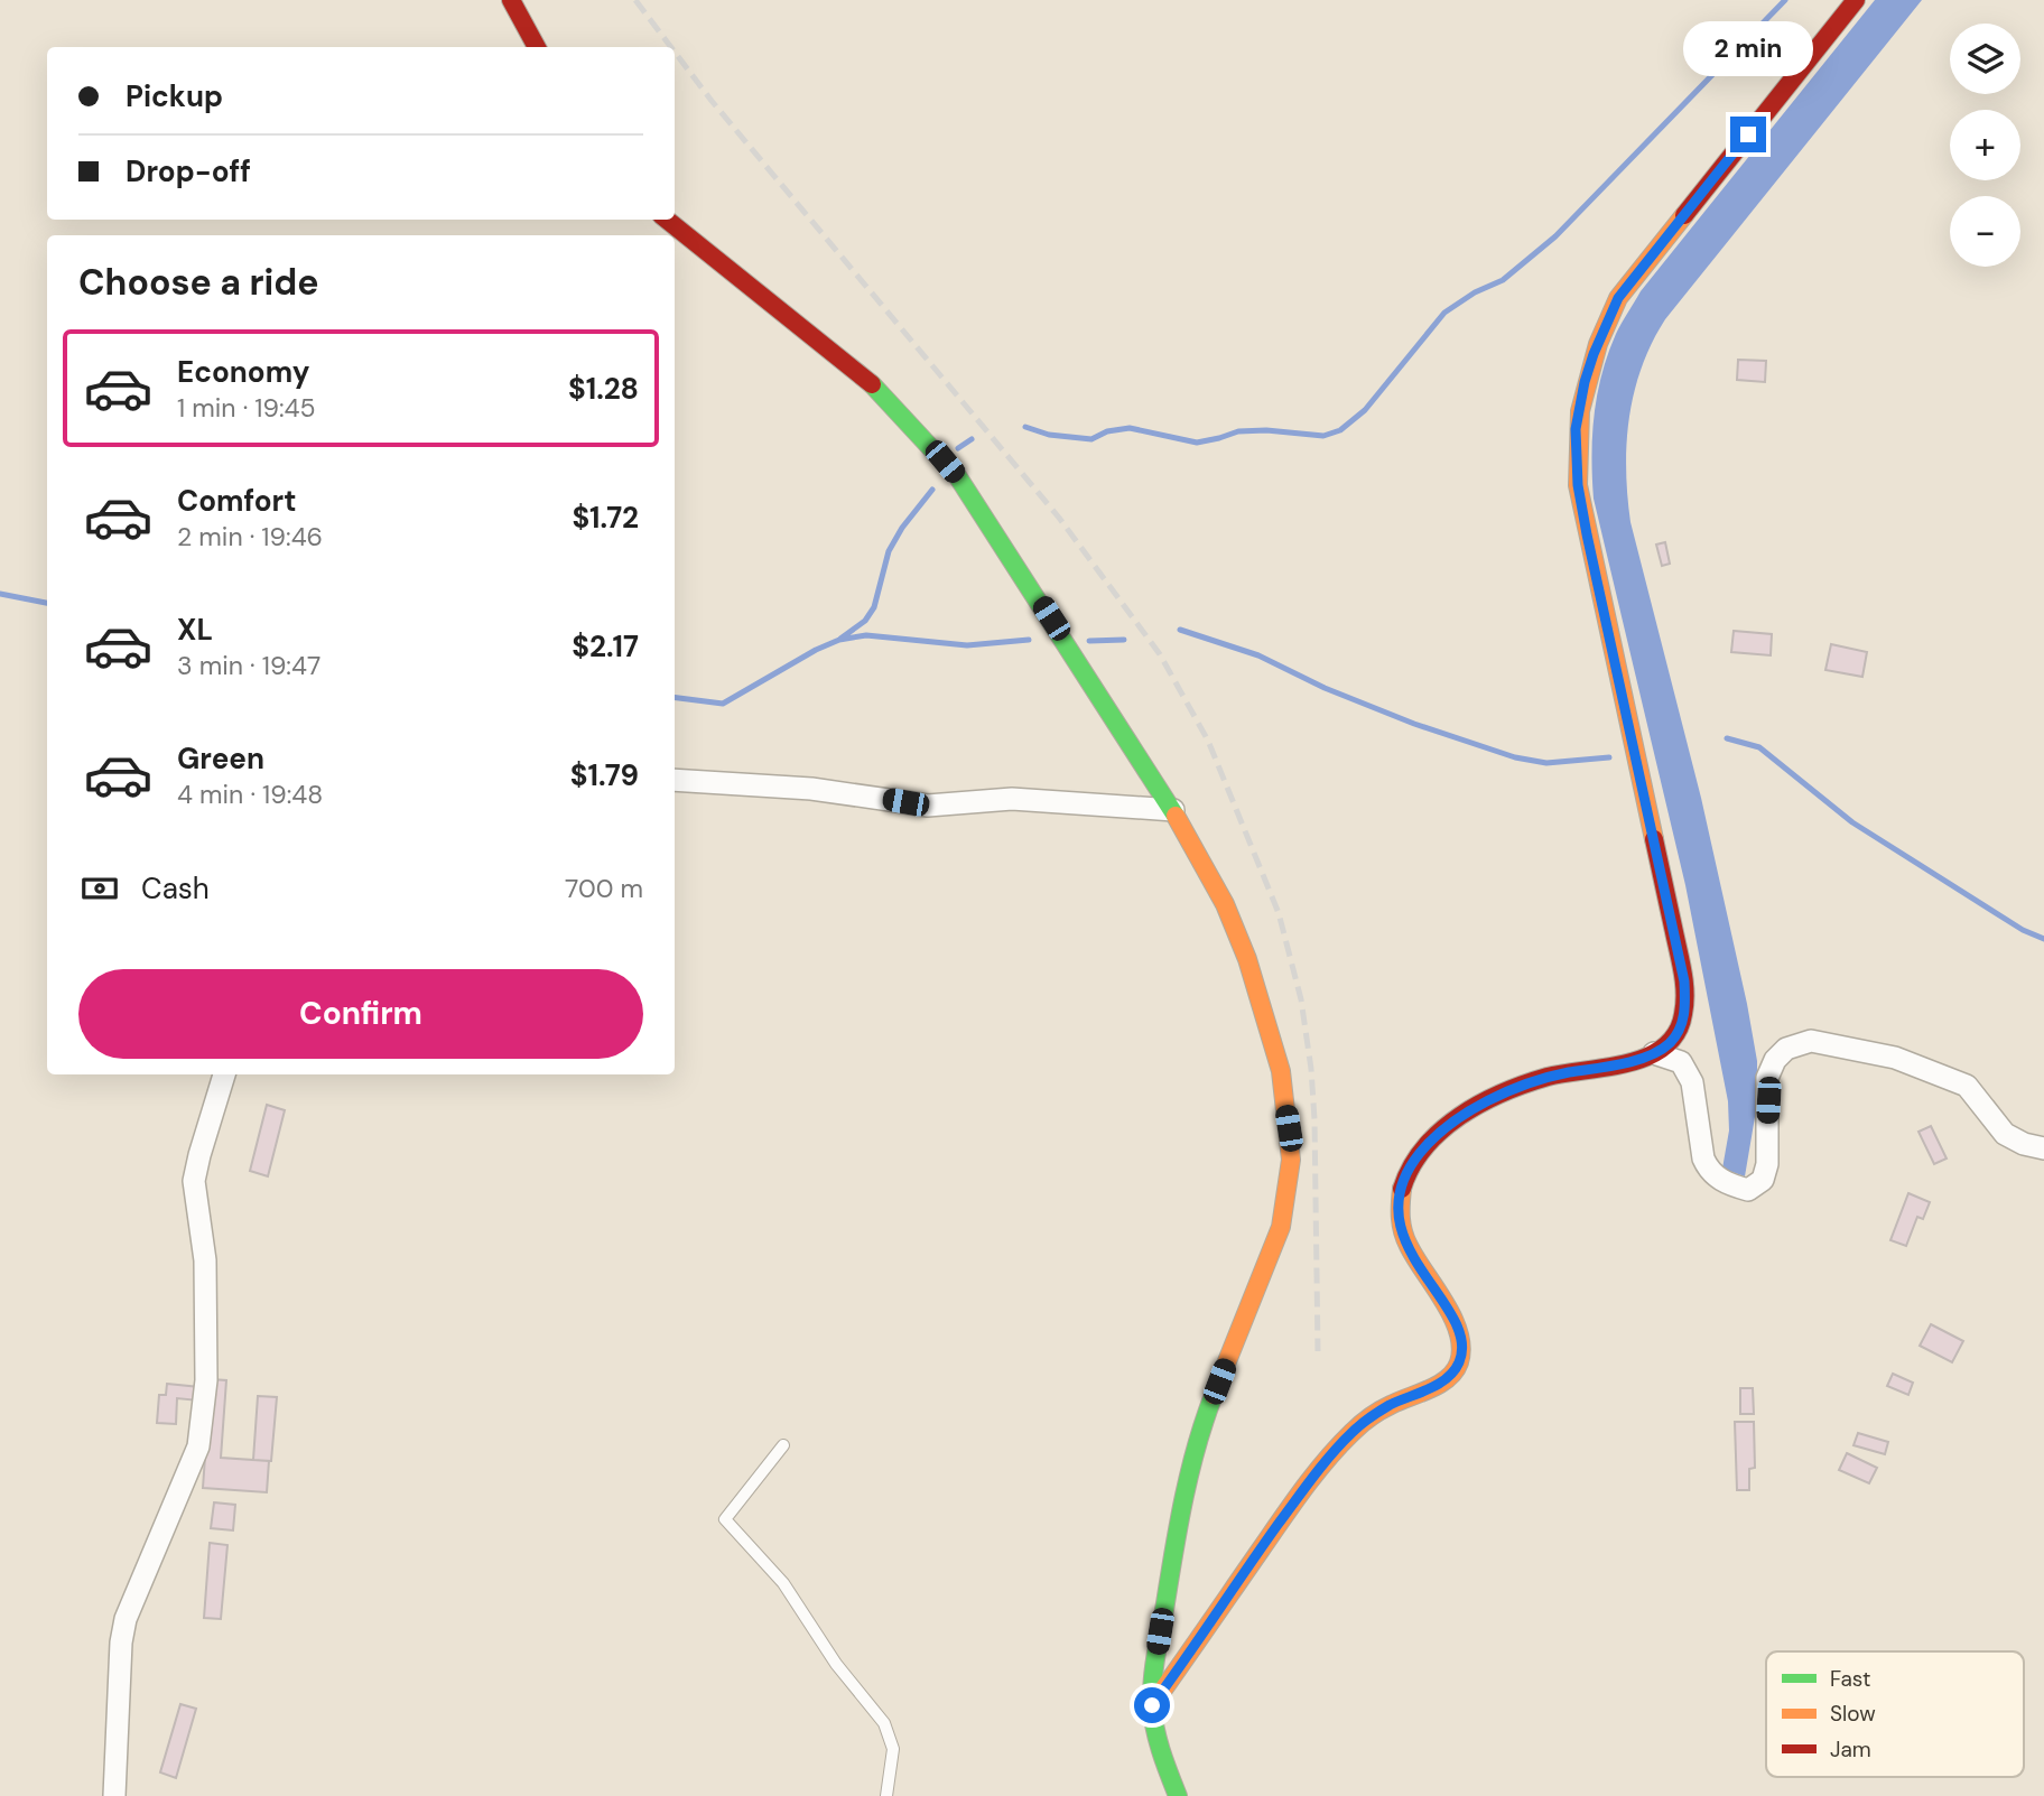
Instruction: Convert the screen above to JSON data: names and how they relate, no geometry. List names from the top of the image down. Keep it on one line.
{"legend":["Fast","Slow","Jam"],"page":{"bubble":"2 min","map_buttons":["+","−"],"banner":["Pickup","Drop-off"],"heading":"Choose a ride","list":[{"name":"Economy","note":"1 min · 19:45","value":"$1.28"},{"name":"Comfort","note":"2 min · 19:46","value":"$1.72"},{"name":"XL","note":"3 min · 19:47","value":"$2.17"},{"name":"Green","note":"4 min · 19:48","value":"$1.79"}],"pay":["Cash","700 m"],"buttons":"Confirm"}}
